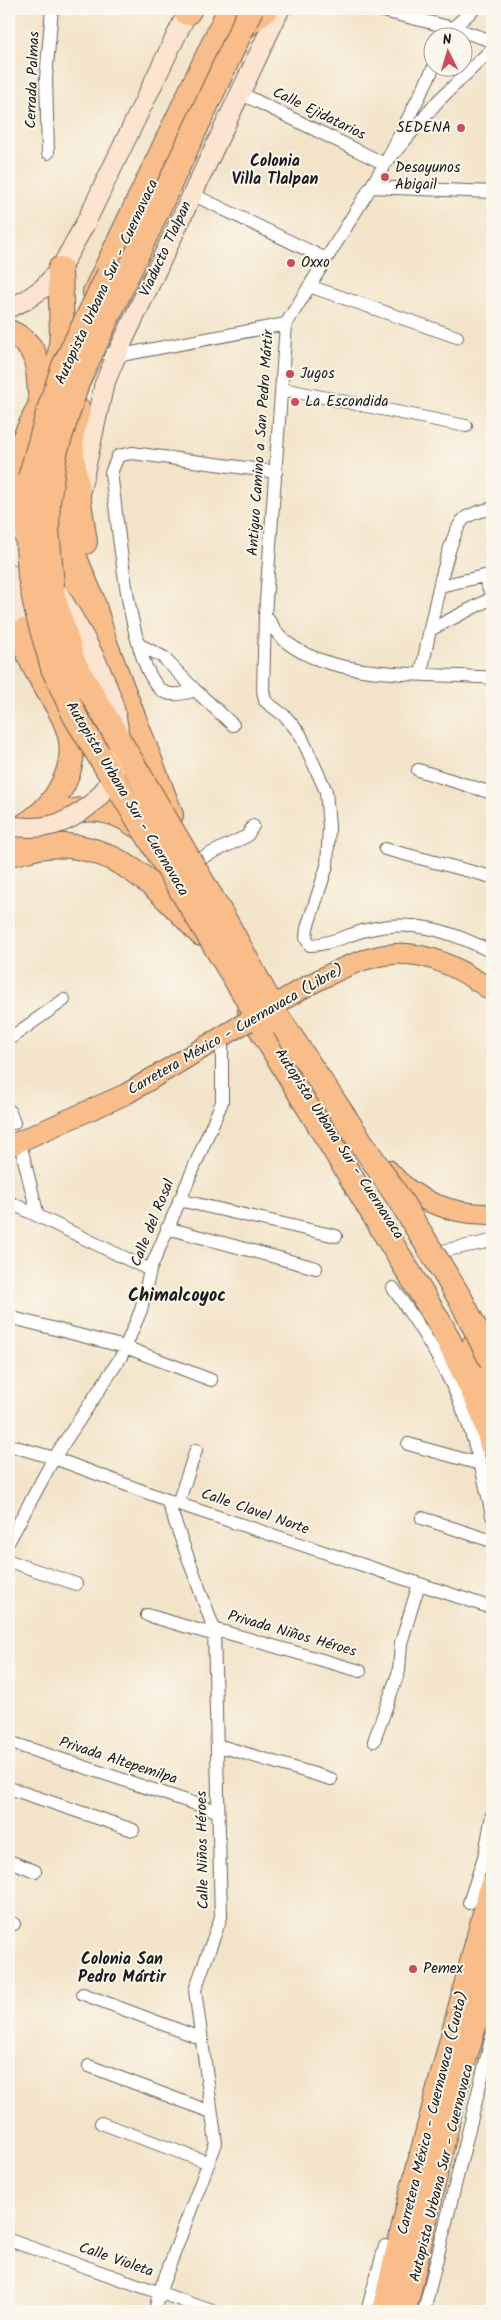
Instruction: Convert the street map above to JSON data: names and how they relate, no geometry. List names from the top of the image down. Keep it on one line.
{"streets":{"highway":["Viaducto Tlalpan","Autopista Urbana Sur - Cuernavaca","Carretera México - Cuernavaca (Cuota)"],"main road":["Carretera México - Cuernavaca (Libre)"],"street":["Cerrada Palmas","Calle Ejidatarios","Antiguo Camino a San Pedro Mártir","Calle del Rosal","Calle Clavel Norte","Privada Niños Héroes","Privada Altepemilpa","Calle Niños Héroes","Calle Violeta"]},"crossings":[["Calle Ejidatarios","Viaducto Tlalpan"],["Calle Ejidatarios","Antiguo Camino a San Pedro Mártir"],["Viaducto Tlalpan","Autopista Urbana Sur - Cuernavaca"],["Autopista Urbana Sur - Cuernavaca","Carretera México - Cuernavaca (Cuota)"],["Carretera México - Cuernavaca (Libre)","Calle del Rosal"],["Calle del Rosal","Calle Clavel Norte"],["Calle Clavel Norte","Calle Niños Héroes"],["Privada Niños Héroes","Calle Niños Héroes"],["Privada Altepemilpa","Calle Niños Héroes"],["Calle Niños Héroes","Calle Violeta"]],"districts":["Colonia Villa Tlalpan","Chimalcoyoc","Colonia San Pedro Mártir"],"places":["SEDENA","Desayunos Abigail","Oxxo","Jugos","La Escondida","Pemex"],"north":"top"}
